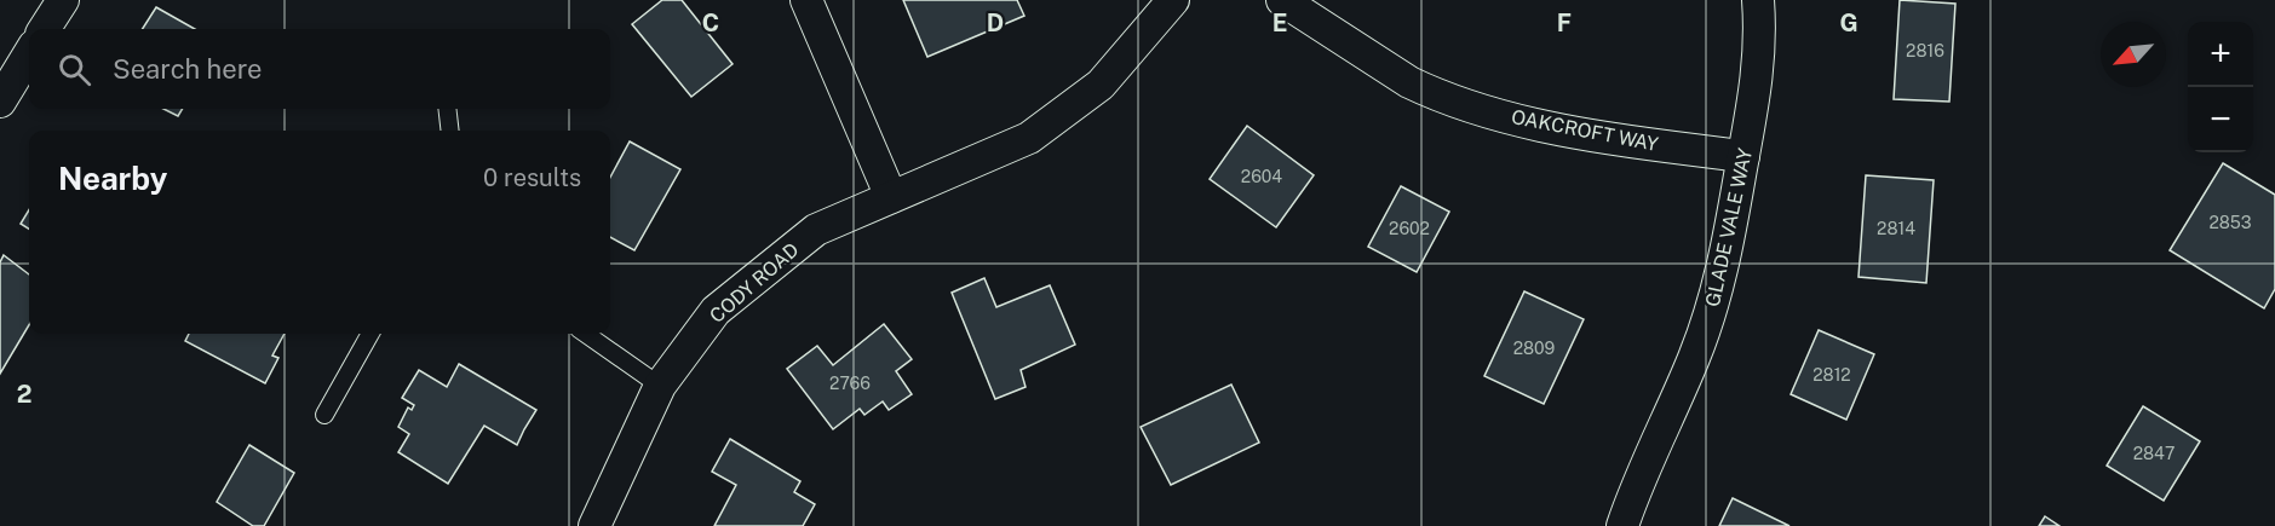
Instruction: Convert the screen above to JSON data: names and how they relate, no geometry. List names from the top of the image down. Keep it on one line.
{"streets":{"street":["OAKCROFT WAY","GLADE VALE WAY","CODY ROAD"]},"crossings":[["OAKCROFT WAY","GLADE VALE WAY"]],"house_numbers":["2816","2604","2853","2602","2814","2809","2812","2766","2847"],"north":"bottom left","page":{"map_buttons":["+","−"],"search":"Search here","heading":["Nearby","0 results"]},"grid":{"columns":["C","D","E","F","G"],"rows":["2"]}}
